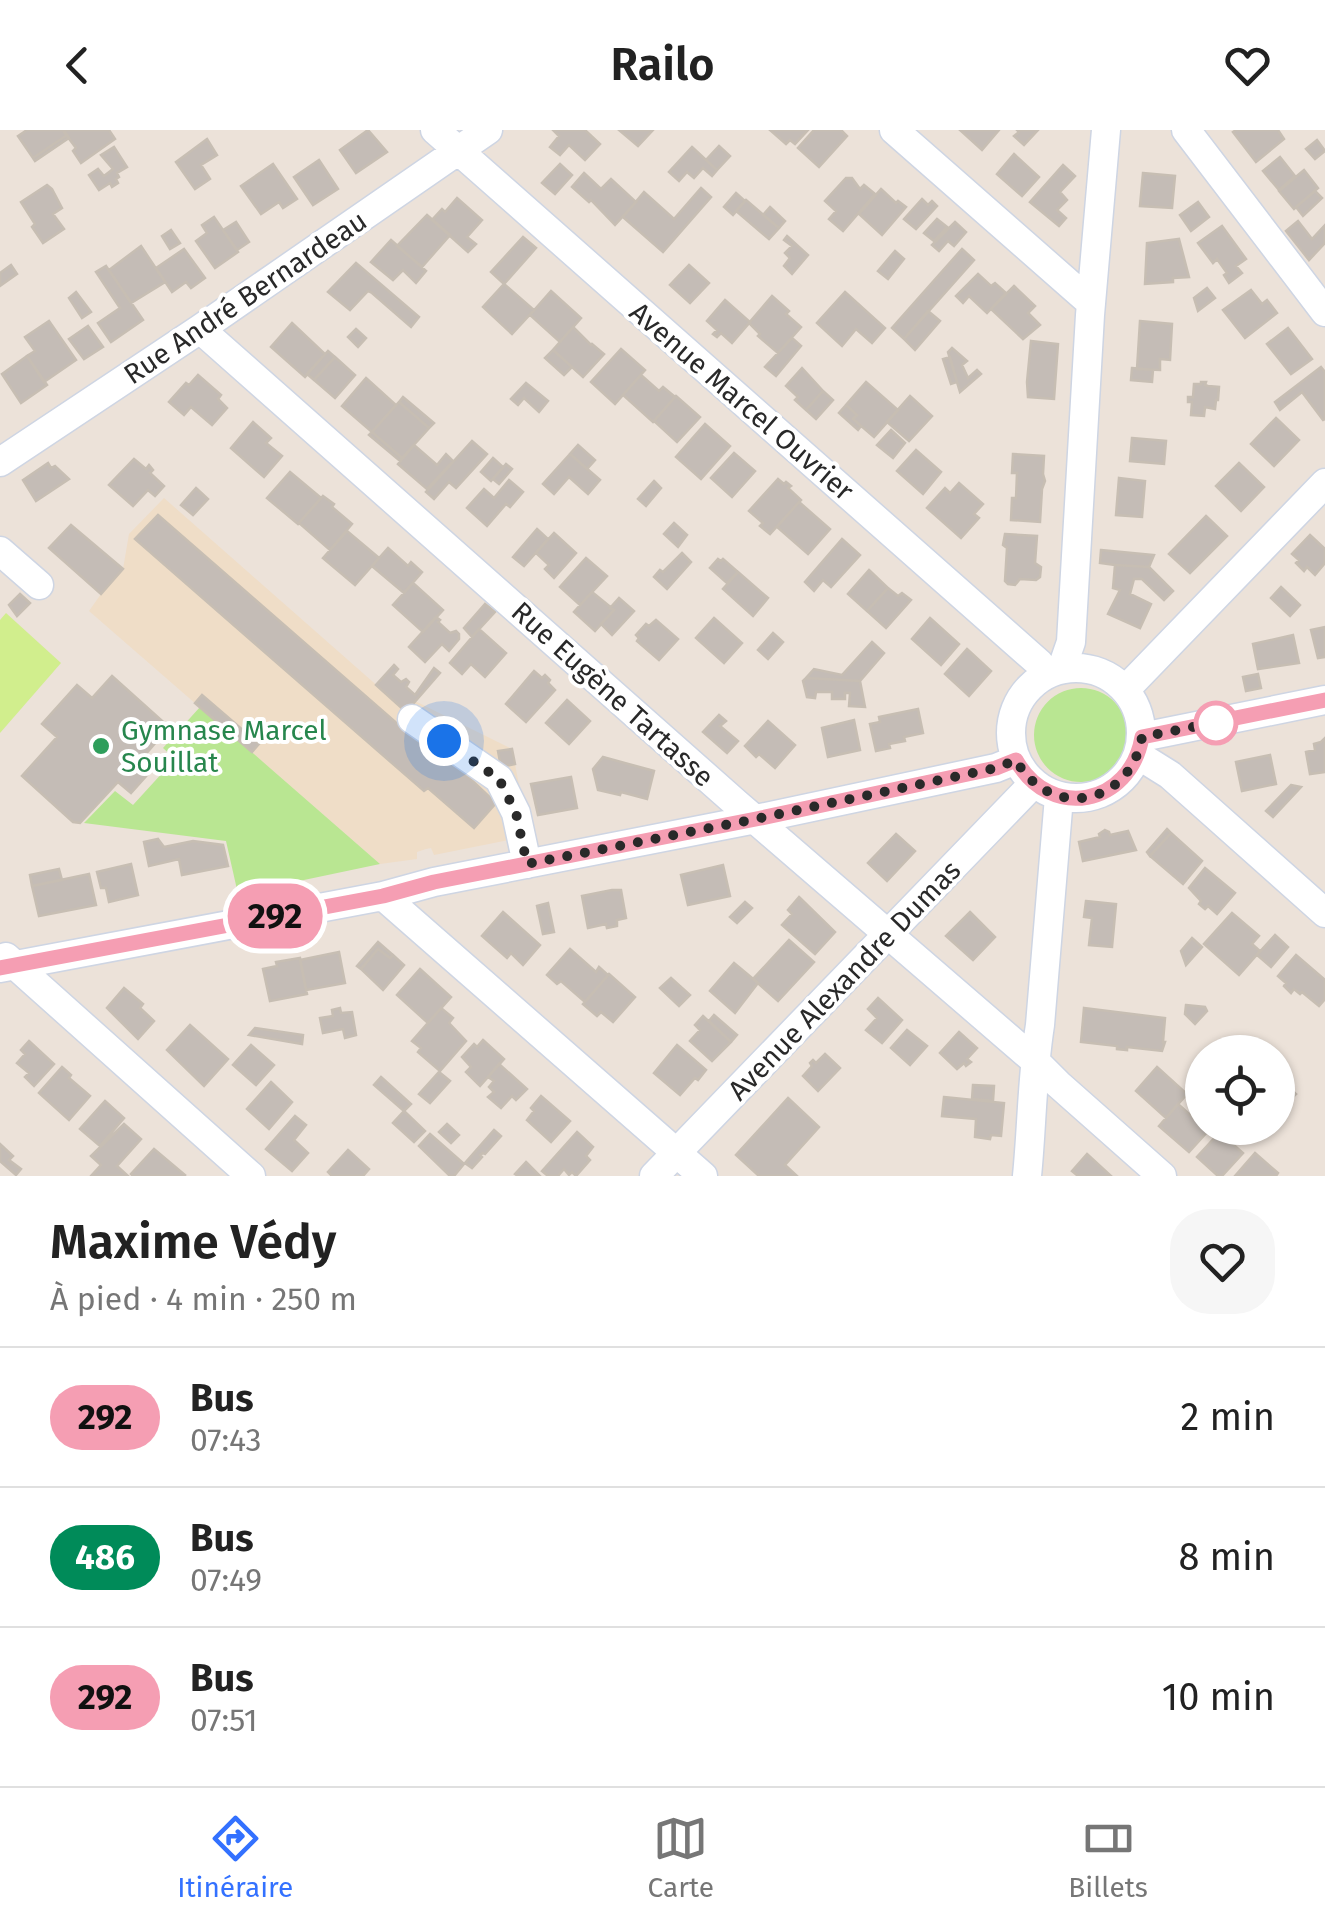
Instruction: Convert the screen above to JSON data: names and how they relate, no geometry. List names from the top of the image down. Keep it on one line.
{"streets":{"street":["Rue André Bernardeau","Avenue Marcel Ouvrier","Rue Eugène Tartasse","Avenue Alexandre Dumas"]},"crossings":[["Rue André Bernardeau","Avenue Marcel Ouvrier"],["Rue André Bernardeau","Rue Eugène Tartasse"],["Avenue Marcel Ouvrier","Avenue Alexandre Dumas"],["Rue Eugène Tartasse","Avenue Alexandre Dumas"]],"places":["Gymnase Marcel Souillat"],"lines":["bus line 292"],"page":{"header":"Railo","on_map":"292","heading":["Maxime Védy","À pied · 4 min · 250 m"],"list":[{"mark":"292","name":"Bus","note":"07:43","value":"2 min"},{"mark":"486","name":"Bus","note":"07:49","value":"8 min"},{"mark":"292","name":"Bus","note":"07:51","value":"10 min"}],"tabs":["Itinéraire","Carte","Billets"]}}
